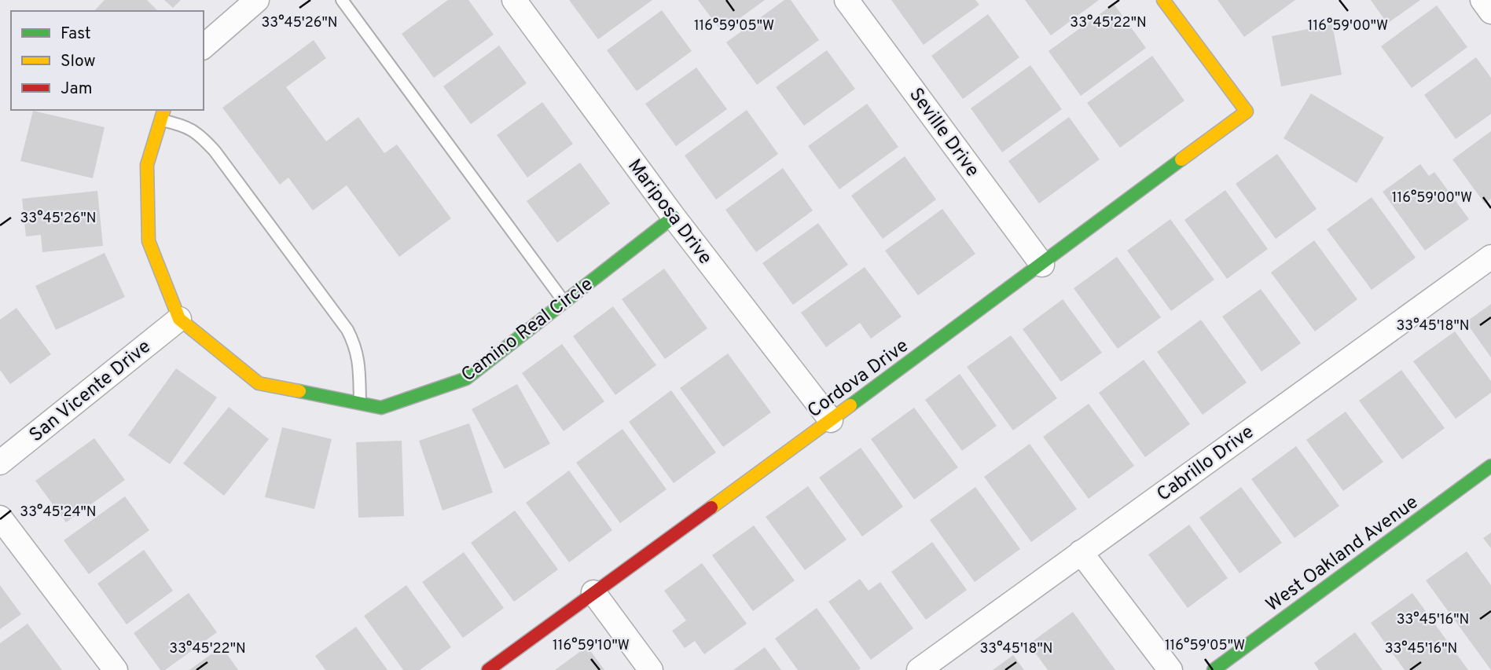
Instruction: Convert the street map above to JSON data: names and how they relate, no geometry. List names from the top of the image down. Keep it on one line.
{"streets":{"street":["Seville Drive","Mariposa Drive","Camino Real Circle","Cordova Drive","San Vicente Drive","Cabrillo Drive","West Oakland Avenue"]},"crossings":[["Seville Drive","Cordova Drive"],["Mariposa Drive","Camino Real Circle"],["Mariposa Drive","Cordova Drive"],["Camino Real Circle","San Vicente Drive"]],"legend":["Fast","Slow","Jam"],"coordinates":["33°45'26\"N","33°45'22\"N","116°59'05\"W","116°59'00\"W","33°45'18\"N","33°45'24\"N","33°45'16\"N","116°59'10\"W"]}
